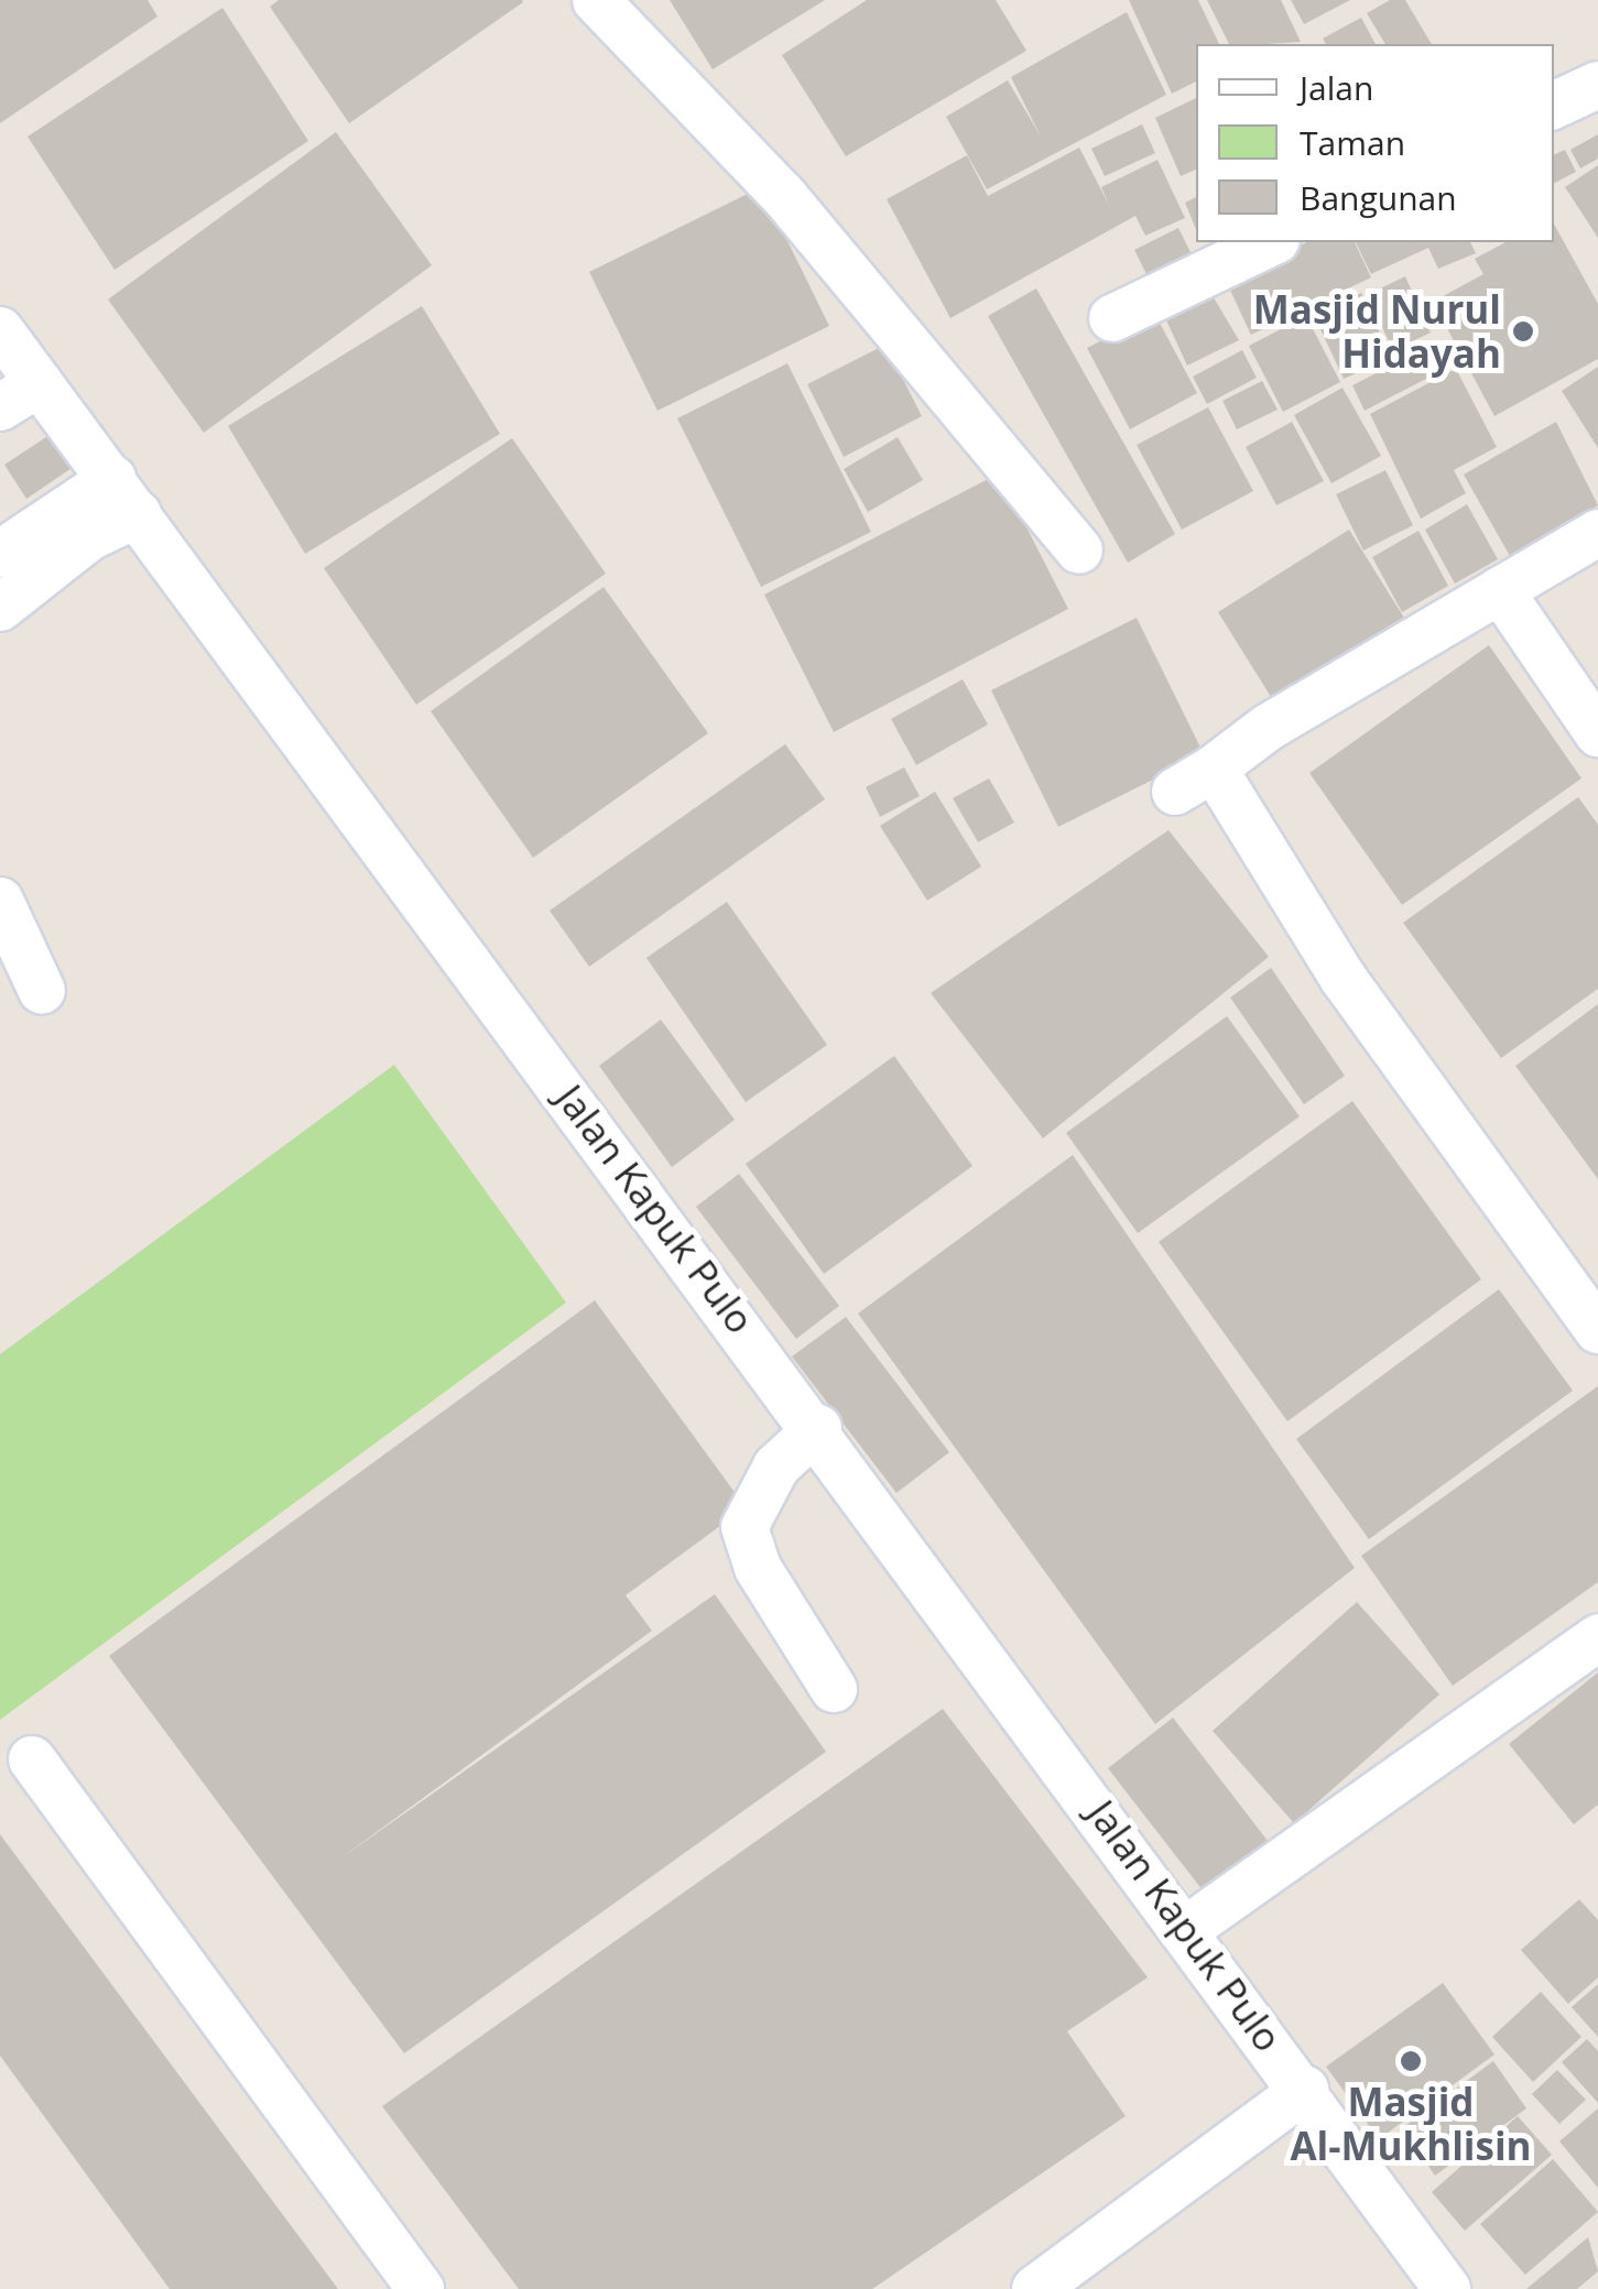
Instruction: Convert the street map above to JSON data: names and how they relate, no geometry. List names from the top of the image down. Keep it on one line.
{"streets":{"street":["Jalan Kapuk Pulo"]},"places":["Masjid Nurul Hidayah","Masjid Al-Mukhlisin"],"legend":["Jalan","Taman","Bangunan"]}
